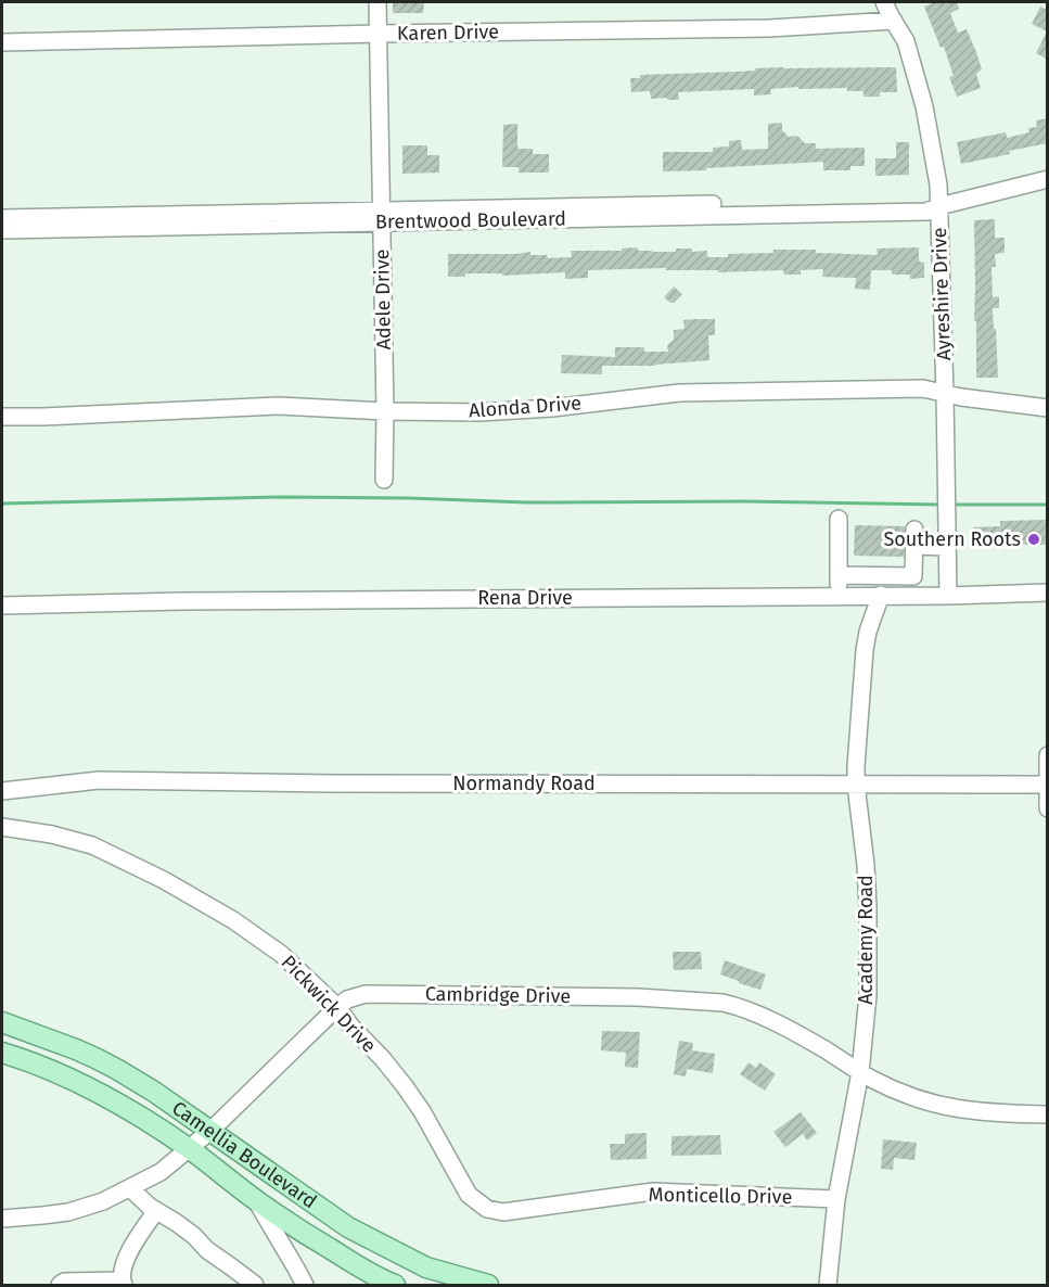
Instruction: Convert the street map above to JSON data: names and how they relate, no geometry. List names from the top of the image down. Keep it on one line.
{"streets":{"main road":["Camellia Boulevard"],"street":["Karen Drive","Brentwood Boulevard","Ayreshire Drive","Adele Drive","Alonda Drive","Rena Drive","Normandy Road","Academy Road","Cambridge Drive","Pickwick Drive","Monticello Drive"]},"crossings":[["Karen Drive","Ayreshire Drive"],["Karen Drive","Adele Drive"],["Brentwood Boulevard","Ayreshire Drive"],["Brentwood Boulevard","Adele Drive"],["Ayreshire Drive","Alonda Drive"],["Ayreshire Drive","Rena Drive"],["Adele Drive","Alonda Drive"],["Rena Drive","Academy Road"],["Normandy Road","Academy Road"],["Academy Road","Cambridge Drive"],["Academy Road","Monticello Drive"],["Cambridge Drive","Pickwick Drive"],["Cambridge Drive","Camellia Boulevard"],["Pickwick Drive","Monticello Drive"]],"places":["Southern Roots"]}
